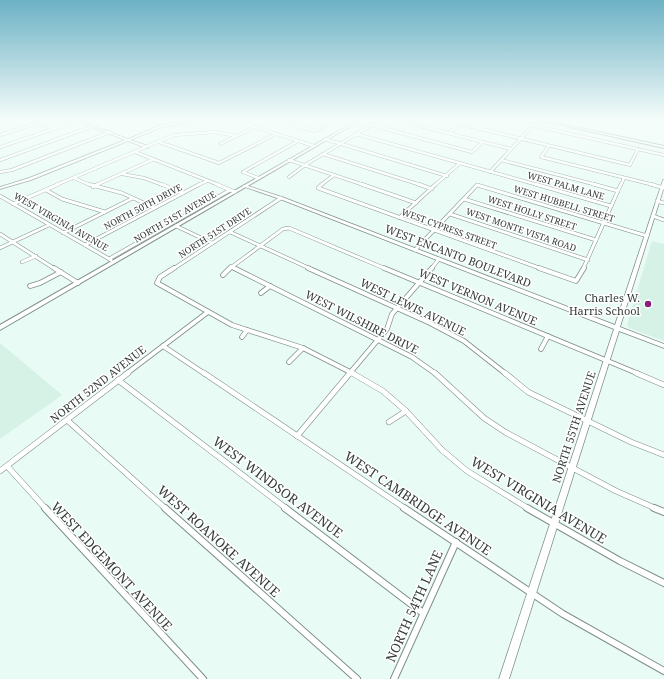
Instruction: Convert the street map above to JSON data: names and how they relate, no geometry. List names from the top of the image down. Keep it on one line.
{"streets":{"main road":["NORTH 51ST AVENUE"],"street":["WEST PALM LANE","WEST HUBBELL STREET","NORTH 50TH DRIVE","WEST HOLLY STREET","WEST VIRGINIA AVENUE","WEST CYPRESS STREET","WEST MONTE VISTA ROAD","NORTH 51ST DRIVE","WEST ENCANTO BOULEVARD","WEST VERNON AVENUE","WEST LEWIS AVENUE","WEST WILSHIRE DRIVE","NORTH 52ND AVENUE","NORTH 55TH AVENUE","WEST WINDSOR AVENUE","WEST CAMBRIDGE AVENUE","WEST ROANOKE AVENUE","WEST EDGEMONT AVENUE","NORTH 54TH LANE"]},"crossings":[["WEST HUBBELL STREET","WEST HOLLY STREET"],["WEST HUBBELL STREET","NORTH 55TH AVENUE"],["NORTH 50TH DRIVE","WEST VIRGINIA AVENUE"],["NORTH 51ST AVENUE","WEST VIRGINIA AVENUE"],["NORTH 51ST AVENUE","WEST ENCANTO BOULEVARD"],["WEST VIRGINIA AVENUE","NORTH 51ST DRIVE"],["WEST VIRGINIA AVENUE","NORTH 52ND AVENUE"],["WEST VIRGINIA AVENUE","NORTH 55TH AVENUE"],["WEST CYPRESS STREET","WEST MONTE VISTA ROAD"],["NORTH 51ST DRIVE","WEST ENCANTO BOULEVARD"],["NORTH 51ST DRIVE","WEST LEWIS AVENUE"],["WEST ENCANTO BOULEVARD","NORTH 55TH AVENUE"],["WEST VERNON AVENUE","WEST LEWIS AVENUE"],["WEST VERNON AVENUE","NORTH 55TH AVENUE"],["WEST LEWIS AVENUE","NORTH 55TH AVENUE"],["WEST WILSHIRE DRIVE","NORTH 55TH AVENUE"],["NORTH 52ND AVENUE","WEST WINDSOR AVENUE"],["NORTH 52ND AVENUE","WEST CAMBRIDGE AVENUE"],["NORTH 52ND AVENUE","WEST ROANOKE AVENUE"],["NORTH 52ND AVENUE","WEST EDGEMONT AVENUE"],["NORTH 55TH AVENUE","WEST CAMBRIDGE AVENUE"],["WEST WINDSOR AVENUE","NORTH 54TH LANE"],["WEST CAMBRIDGE AVENUE","NORTH 54TH LANE"]],"places":["Charles W. Harris School"]}
